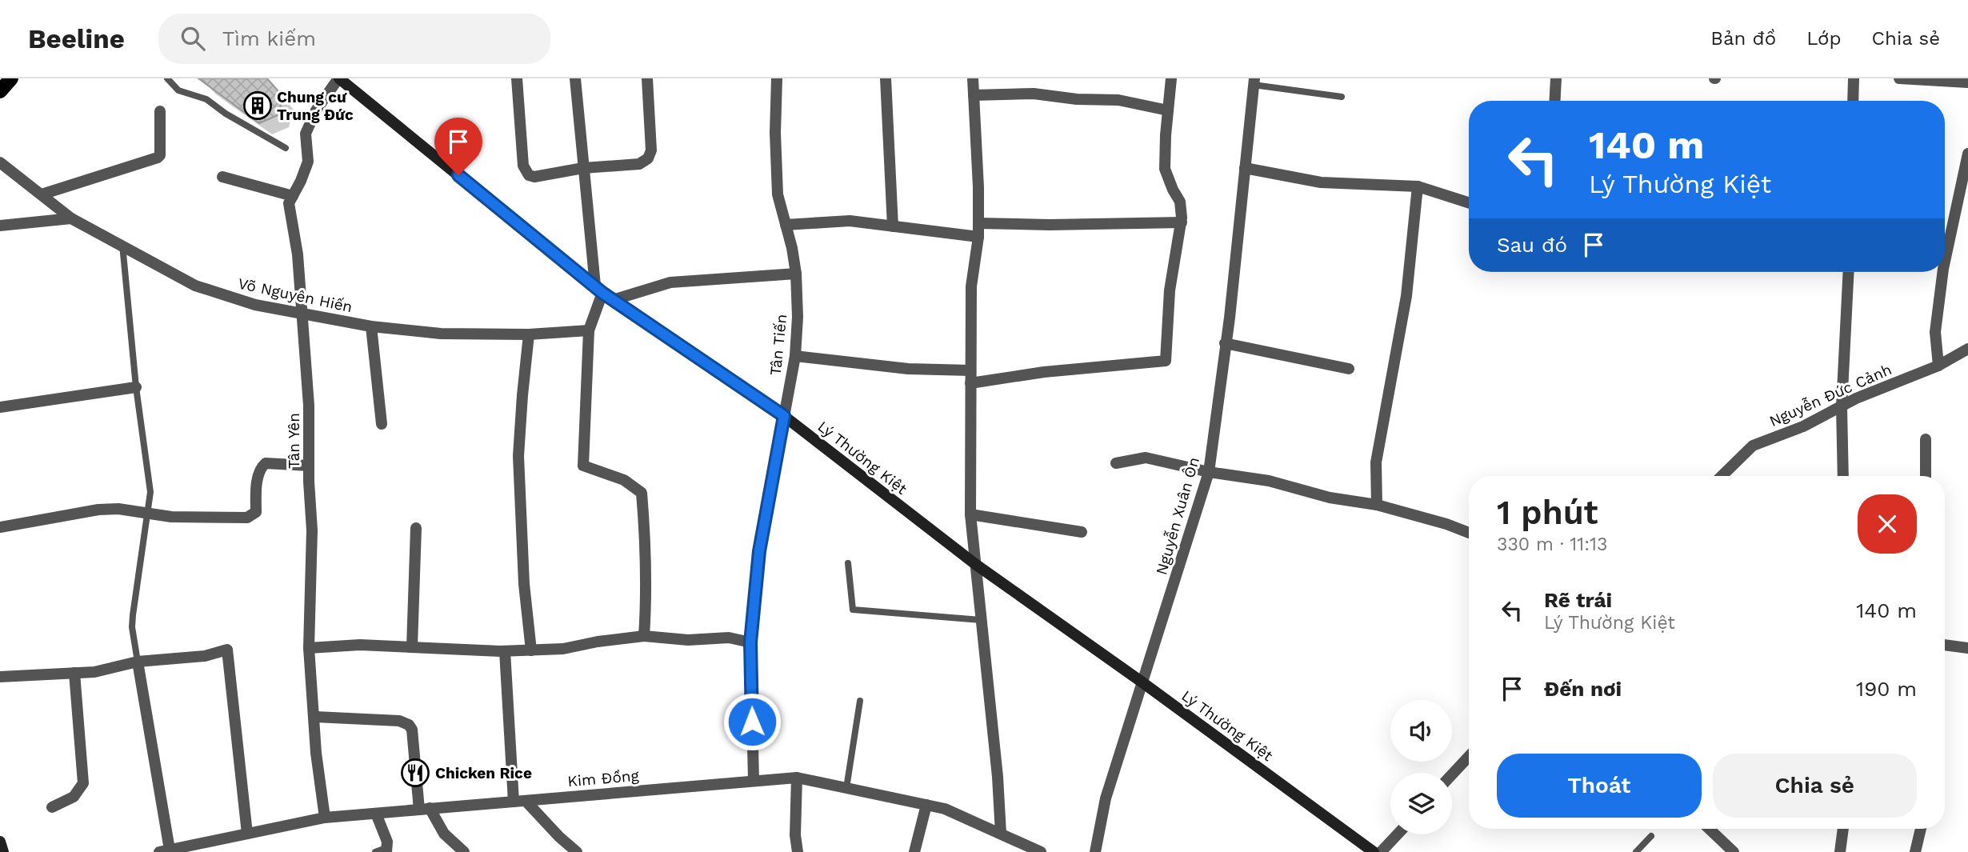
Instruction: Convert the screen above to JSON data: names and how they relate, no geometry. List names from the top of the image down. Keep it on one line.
{"streets":{"street":["Võ Nguyên Hiến","Tân Tiến","Nguyễn Đức Cảnh","Tân Yên","Lý Thường Kiệt","Nguyễn Xuân Ôn","Kim Đồng"]},"crossings":[["Võ Nguyên Hiến","Tân Yên"],["Tân Tiến","Lý Thường Kiệt"],["Tân Tiến","Kim Đồng"],["Tân Yên","Lý Thường Kiệt"],["Tân Yên","Kim Đồng"],["Lý Thường Kiệt","Nguyễn Xuân Ôn"]],"places":{"building":["Chung cư Trung Đức"],"restaurant":["Chicken Rice"]},"page":{"header":"Beeline","search":"Tìm kiếm","nav":["Bản đồ","Lớp","Chia sẻ"],"turn":["140 m","Lý Thường Kiệt"],"then":"Sau đó","heading":["1 phút","330 m · 11:13"],"list":[{"name":"Rẽ trái","note":"Lý Thường Kiệt","value":"140 m"},{"name":"Đến nơi","value":"190 m"}],"buttons":["Thoát","Chia sẻ"]}}
